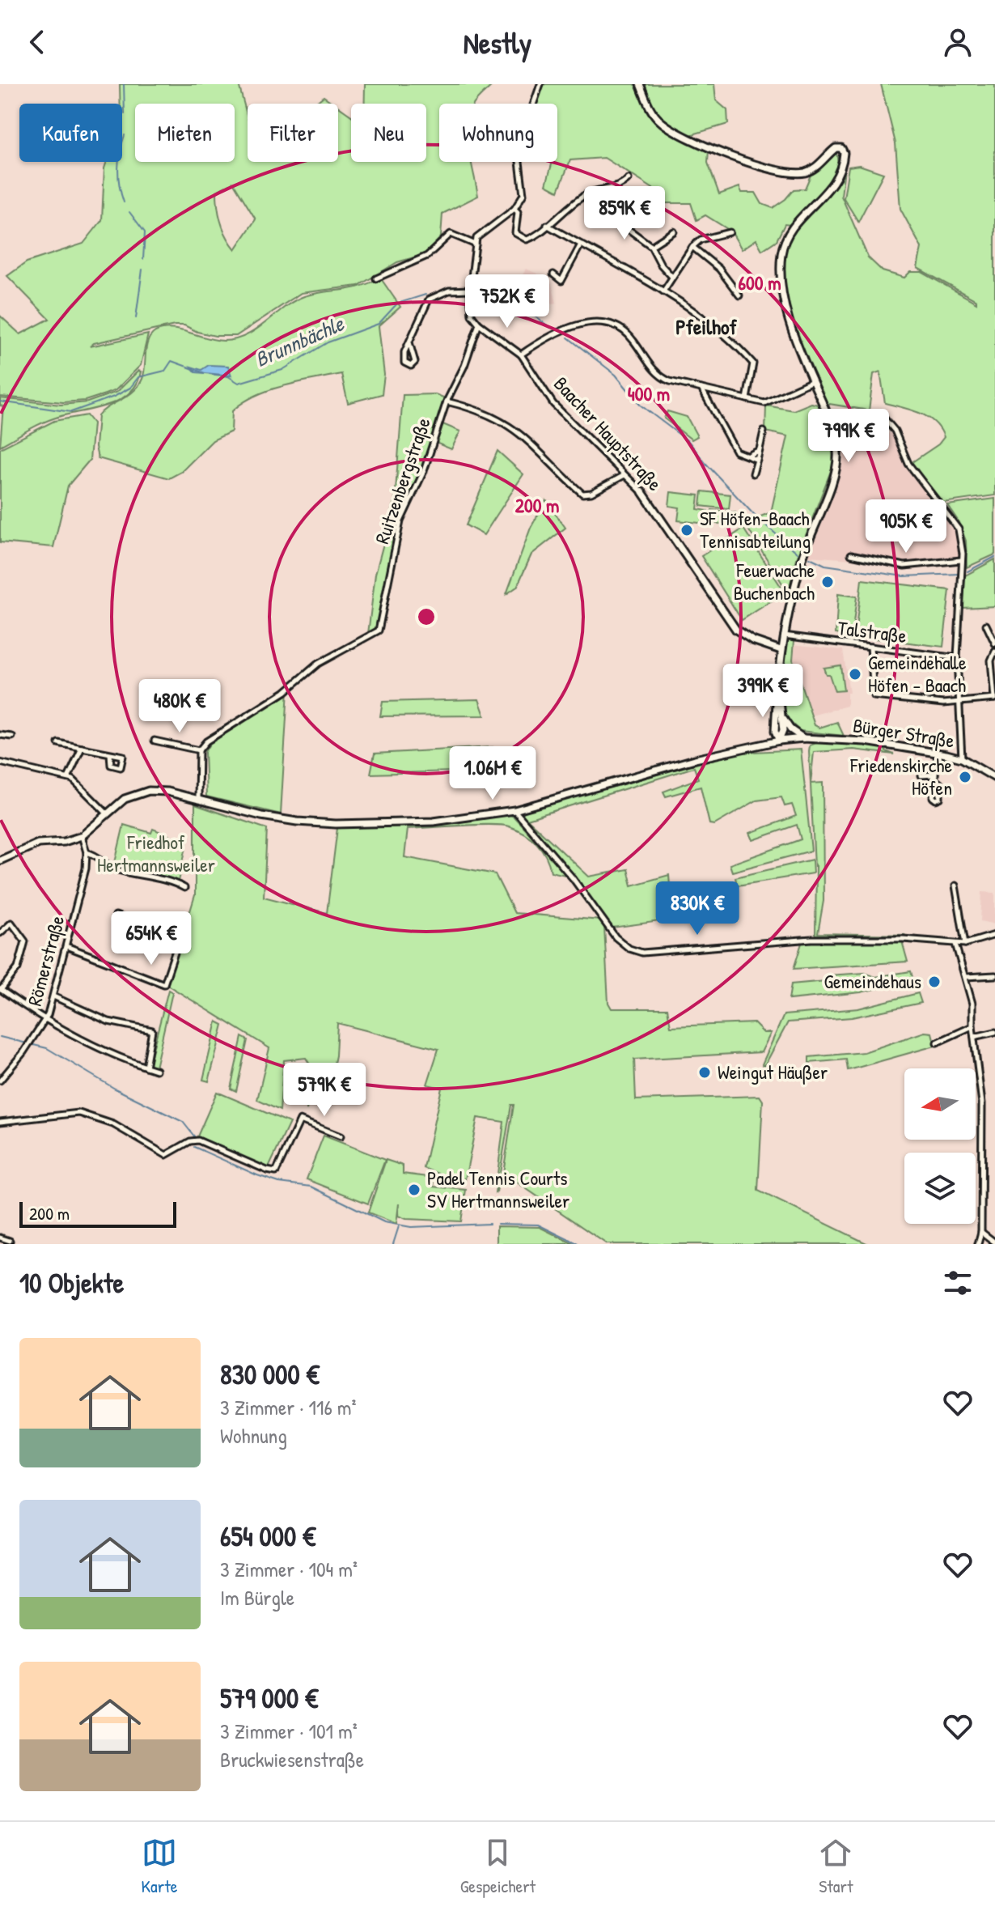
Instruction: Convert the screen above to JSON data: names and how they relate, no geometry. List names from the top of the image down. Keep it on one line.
{"streets":{"street":["Baacher Hauptstraße","Ruitzenbergstraße","Talstraße","Bürger Straße","Römerstraße"]},"crossings":[["Baacher Hauptstraße","Ruitzenbergstraße"],["Bürger Straße","Römerstraße"]],"districts":["Pfeilhof"],"water":["Brunnbächle"],"parks":["Friedhof Hertmannsweiler"],"places":["SF Höfen-Baach Tennisabteilung","Feuerwache Buchenbach","Gemeindehalle Höfen - Baach","Friedenskirche Höfen","Gemeindehaus","Weingut Häußer","Padel Tennis Courts SV Hertmannsweiler"],"scale_bar":"200 m","north":"left","page":{"header":"Nestly","chip":["Kaufen","Mieten","Filter","Neu","Wohnung"],"price":["859K €","752K €","799K €","905K €","399K €","480K €","1.06M €","830K €","654K €","579K €"],"scale":"200 m","heading":"10 Objekte","list":[{"name":"830 000 €","note":"3 Zimmer · 116 m² · Wohnung"},{"name":"654 000 €","note":"3 Zimmer · 104 m² · Im Bürgle"},{"name":"579 000 €","note":"3 Zimmer · 101 m² · Bruckwiesenstraße"}],"tabs":["Karte","Gespeichert","Start"]},"rings":["600 m","400 m","200 m"]}
